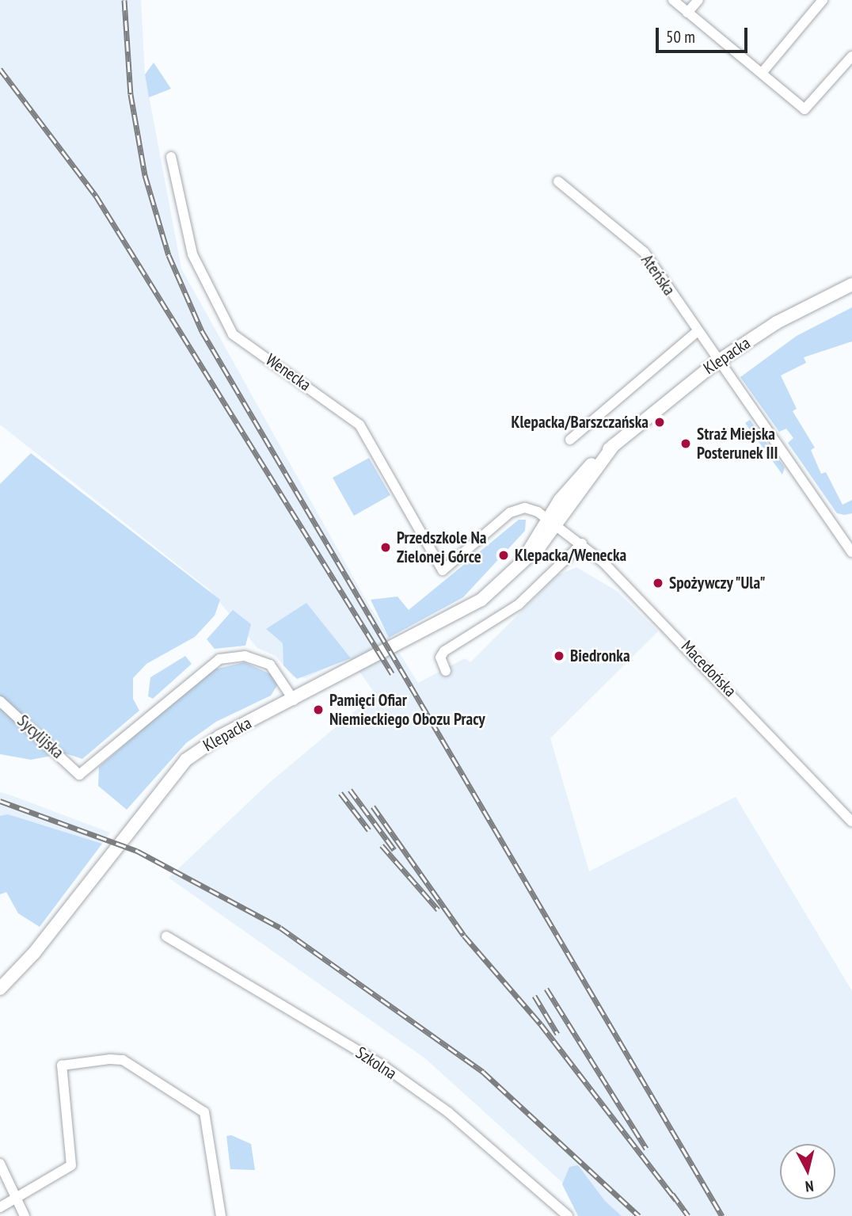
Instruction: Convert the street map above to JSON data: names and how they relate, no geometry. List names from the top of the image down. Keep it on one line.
{"streets":{"street":["Ateńska","Klepacka","Wenecka","Macedońska","Sycylijska","Szkolna"]},"crossings":[["Ateńska","Klepacka"],["Klepacka","Macedońska"],["Klepacka","Sycylijska"],["Wenecka","Macedońska"]],"places":["Klepacka/Barszczańska","Straż Miejska Posterunek III","Przedszkole Na Zielonej Górce","Klepacka/Wenecka","Spożywczy \"Ula\"","Biedronka","Pamięci Ofiar Niemieckiego Obozu Pracy"],"scale_bar":"50 m","north":"bottom"}
